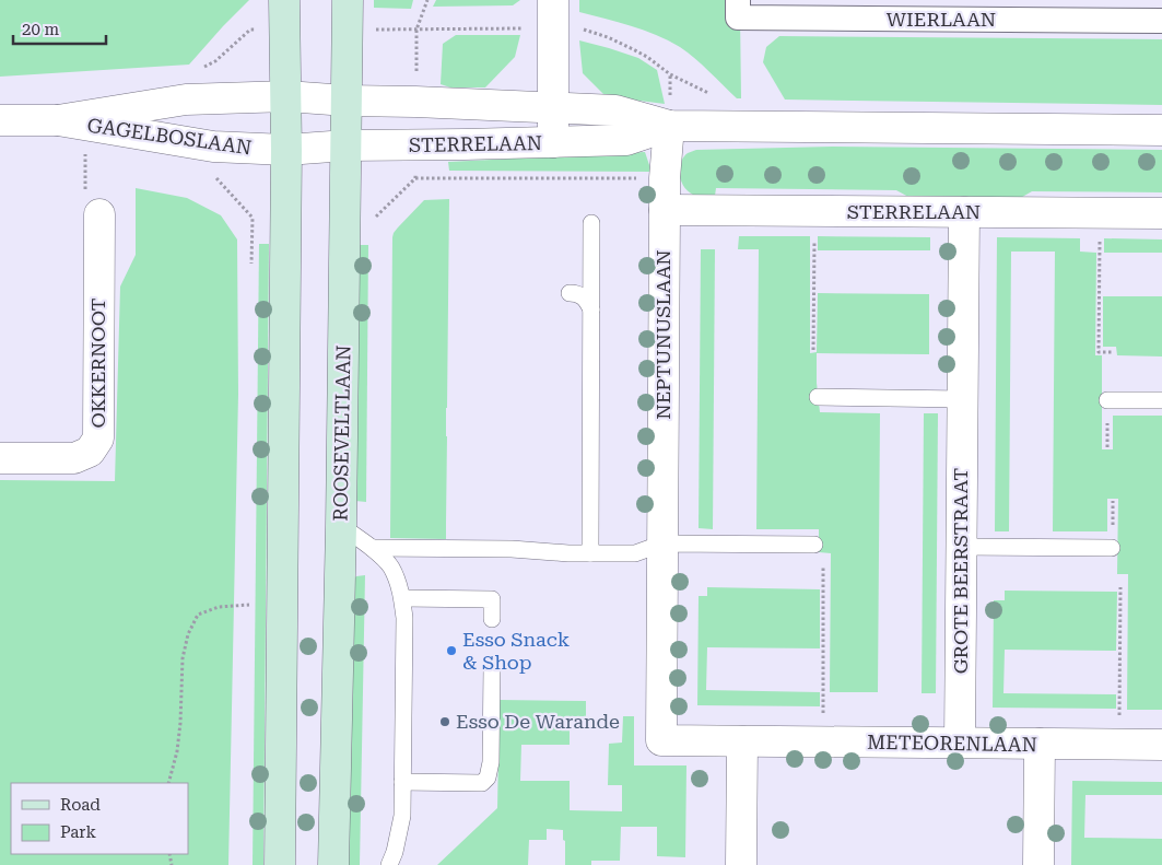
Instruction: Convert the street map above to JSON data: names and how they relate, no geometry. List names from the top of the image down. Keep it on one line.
{"streets":{"main road":["ROOSEVELTLAAN"],"street":["WIERLAAN","GAGELBOSLAAN","STERRELAAN","NEPTUNUSLAAN","OKKERNOOT","GROTE BEERSTRAAT","METEORENLAAN"]},"crossings":[["GAGELBOSLAAN","STERRELAAN"],["GAGELBOSLAAN","ROOSEVELTLAAN"],["STERRELAAN","NEPTUNUSLAAN"],["STERRELAAN","ROOSEVELTLAAN"],["STERRELAAN","GROTE BEERSTRAAT"],["NEPTUNUSLAAN","METEORENLAAN"],["GROTE BEERSTRAAT","METEORENLAAN"]],"places":["Esso Snack & Shop","Esso De Warande"],"legend":["Road","Park"],"scale_bar":"20 m"}
